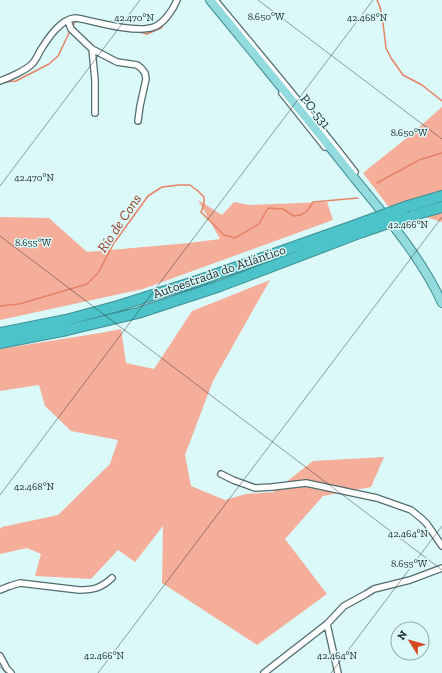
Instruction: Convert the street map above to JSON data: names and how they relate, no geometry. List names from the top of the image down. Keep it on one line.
{"streets":{"highway":["Autoestrada do Atlántico"],"main road":["PO-531"]},"water":["Río de Cons"],"north":"top left","coordinates":["8.650°W","42.470°N","42.468°N","42.466°N","8.655°W","42.464°N"]}
